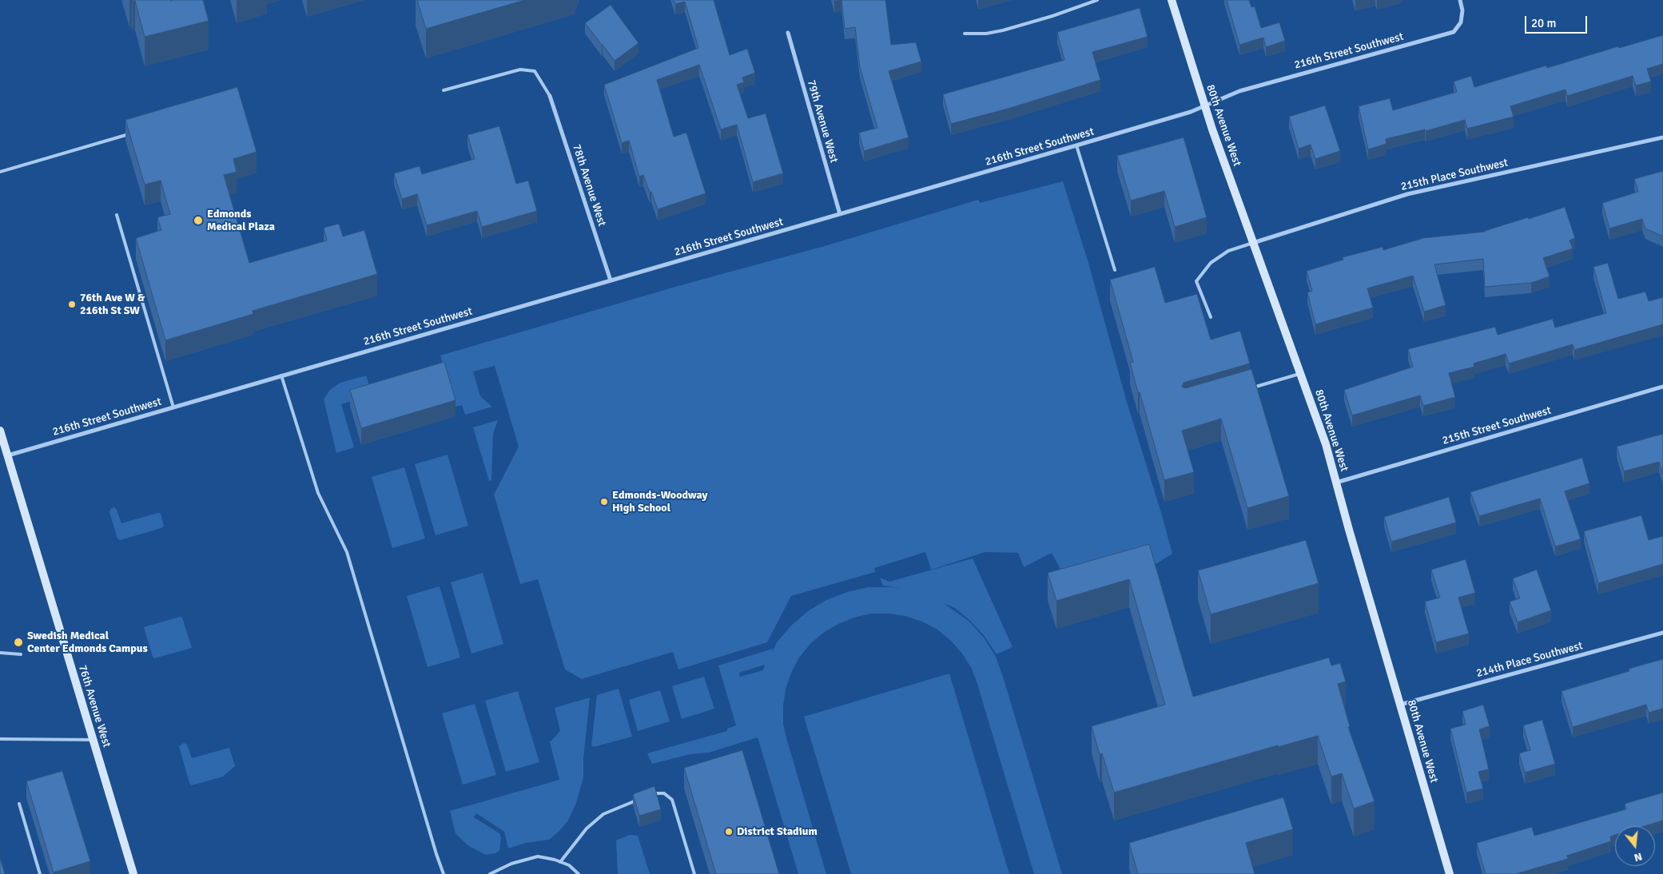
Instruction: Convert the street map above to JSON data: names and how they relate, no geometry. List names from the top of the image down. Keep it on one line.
{"streets":{"street":["216th Street Southwest","79th Avenue West","80th Avenue West","215th Place Southwest","78th Avenue West","215th Street Southwest","214th Place Southwest","76th Avenue West"]},"crossings":[["216th Street Southwest","79th Avenue West"],["216th Street Southwest","80th Avenue West"],["216th Street Southwest","78th Avenue West"],["216th Street Southwest","76th Avenue West"],["80th Avenue West","215th Place Southwest"],["80th Avenue West","215th Street Southwest"],["80th Avenue West","214th Place Southwest"]],"places":["Edmonds Medical Plaza","76th Ave W & 216th St SW","Edmonds-Woodway High School","Swedish Medical Center Edmonds Campus","District Stadium"],"scale_bar":"20 m","north":"bottom"}
